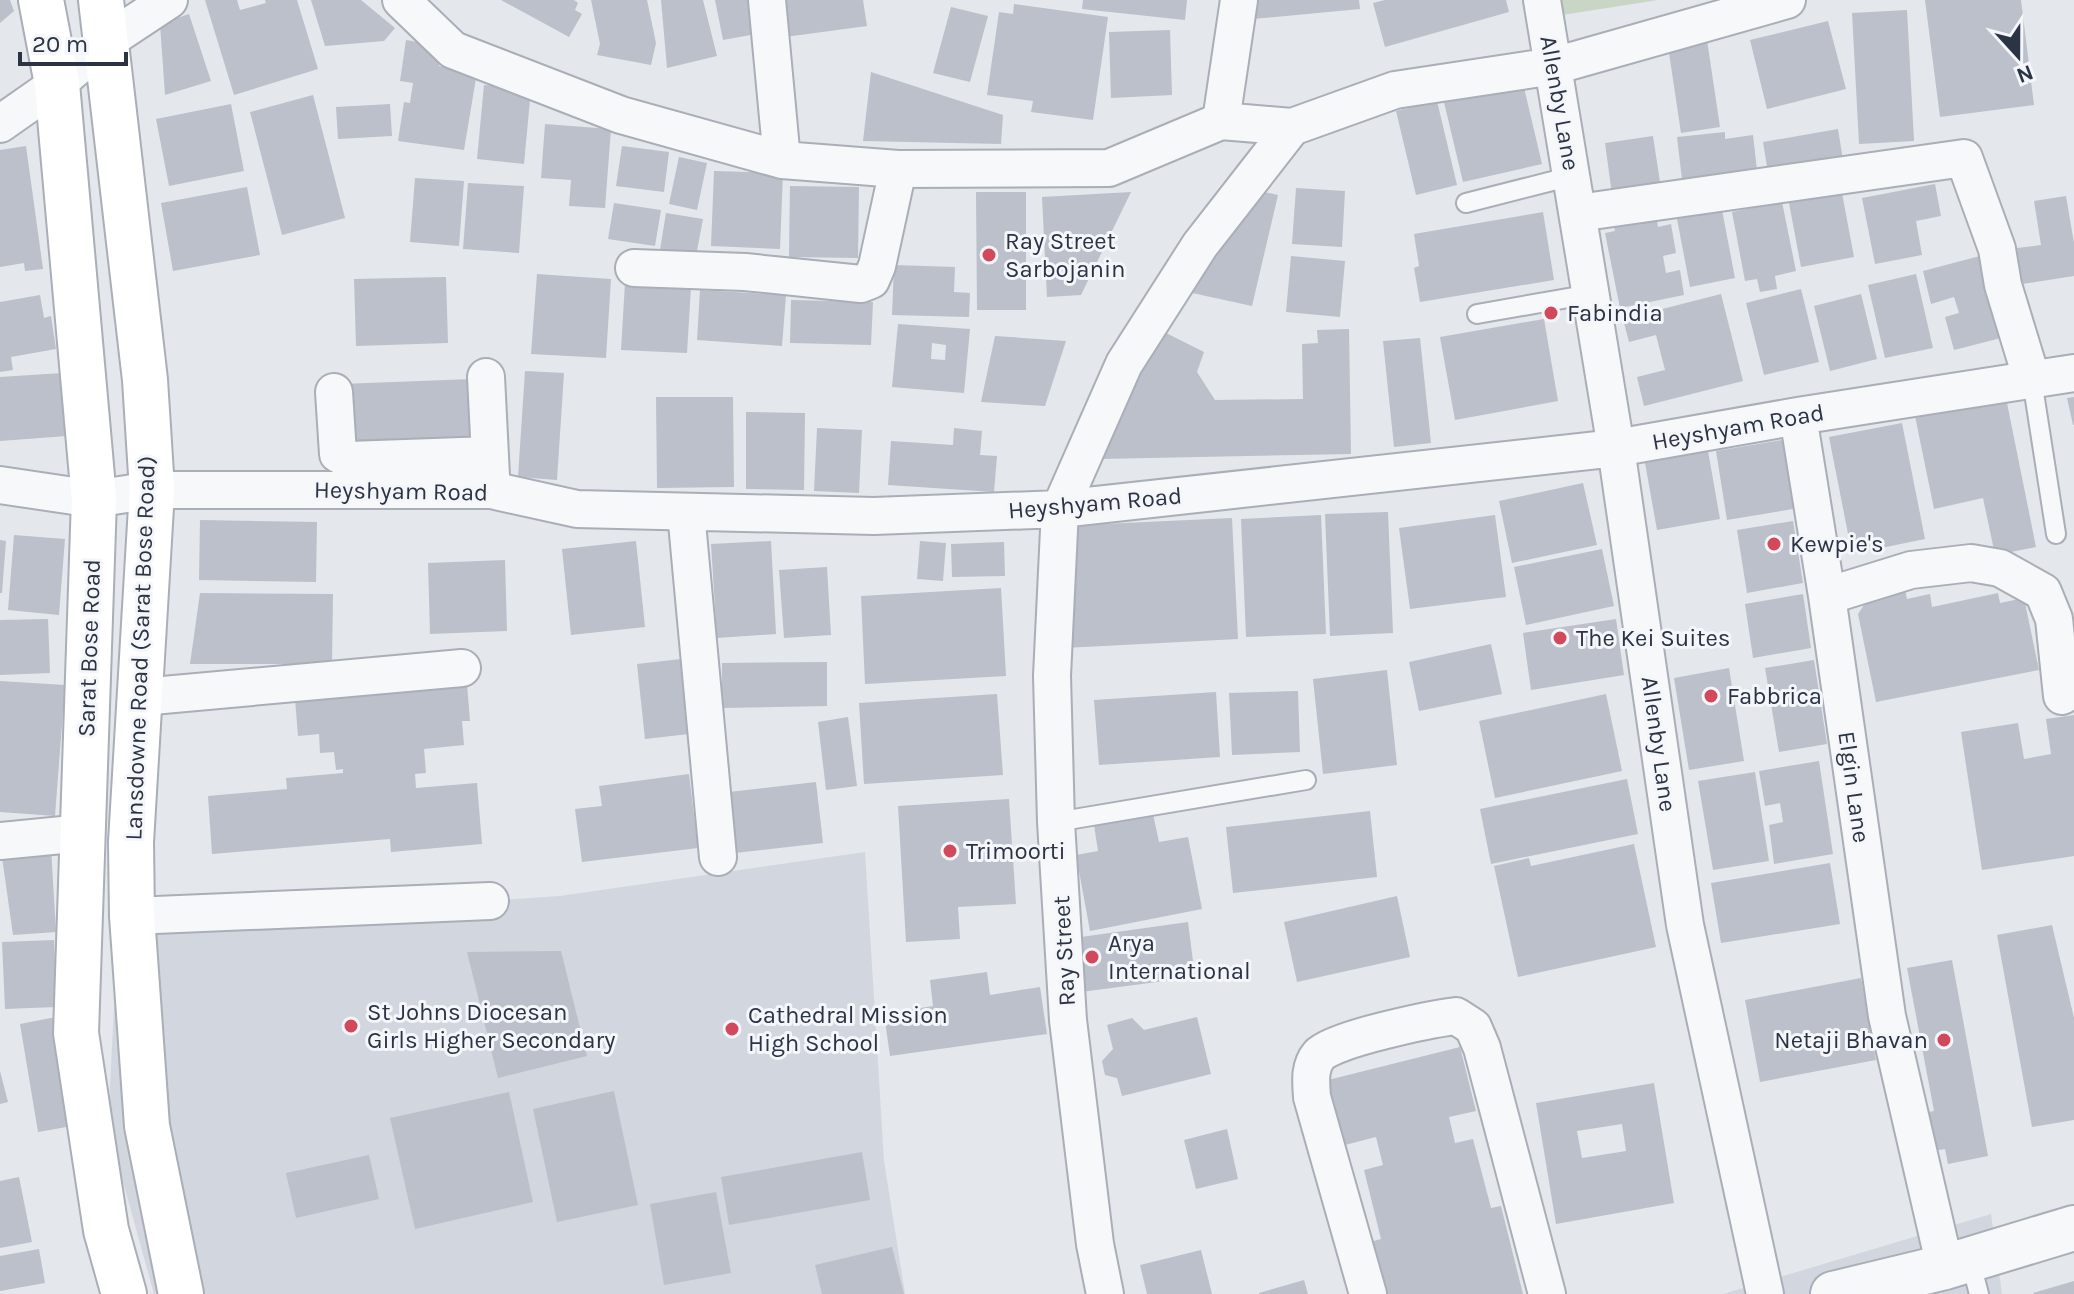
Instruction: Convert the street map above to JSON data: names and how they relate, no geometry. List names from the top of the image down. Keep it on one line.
{"streets":{"main road":["Sarat Bose Road","Lansdowne Road (Sarat Bose Road)"],"street":["Allenby Lane","Heyshyam Road","Elgin Lane","Ray Street"]},"crossings":[["Allenby Lane","Heyshyam Road"],["Heyshyam Road","Sarat Bose Road"],["Heyshyam Road","Lansdowne Road (Sarat Bose Road)"],["Heyshyam Road","Elgin Lane"],["Heyshyam Road","Ray Street"]],"places":["Ray Street Sarbojanin","Fabindia","Kewpie's","The Kei Suites","Fabbrica","Trimoorti","Arya International","St Johns Diocesan Girls Higher Secondary","Cathedral Mission High School","Netaji Bhavan"],"scale_bar":"20 m","north":"bottom"}
